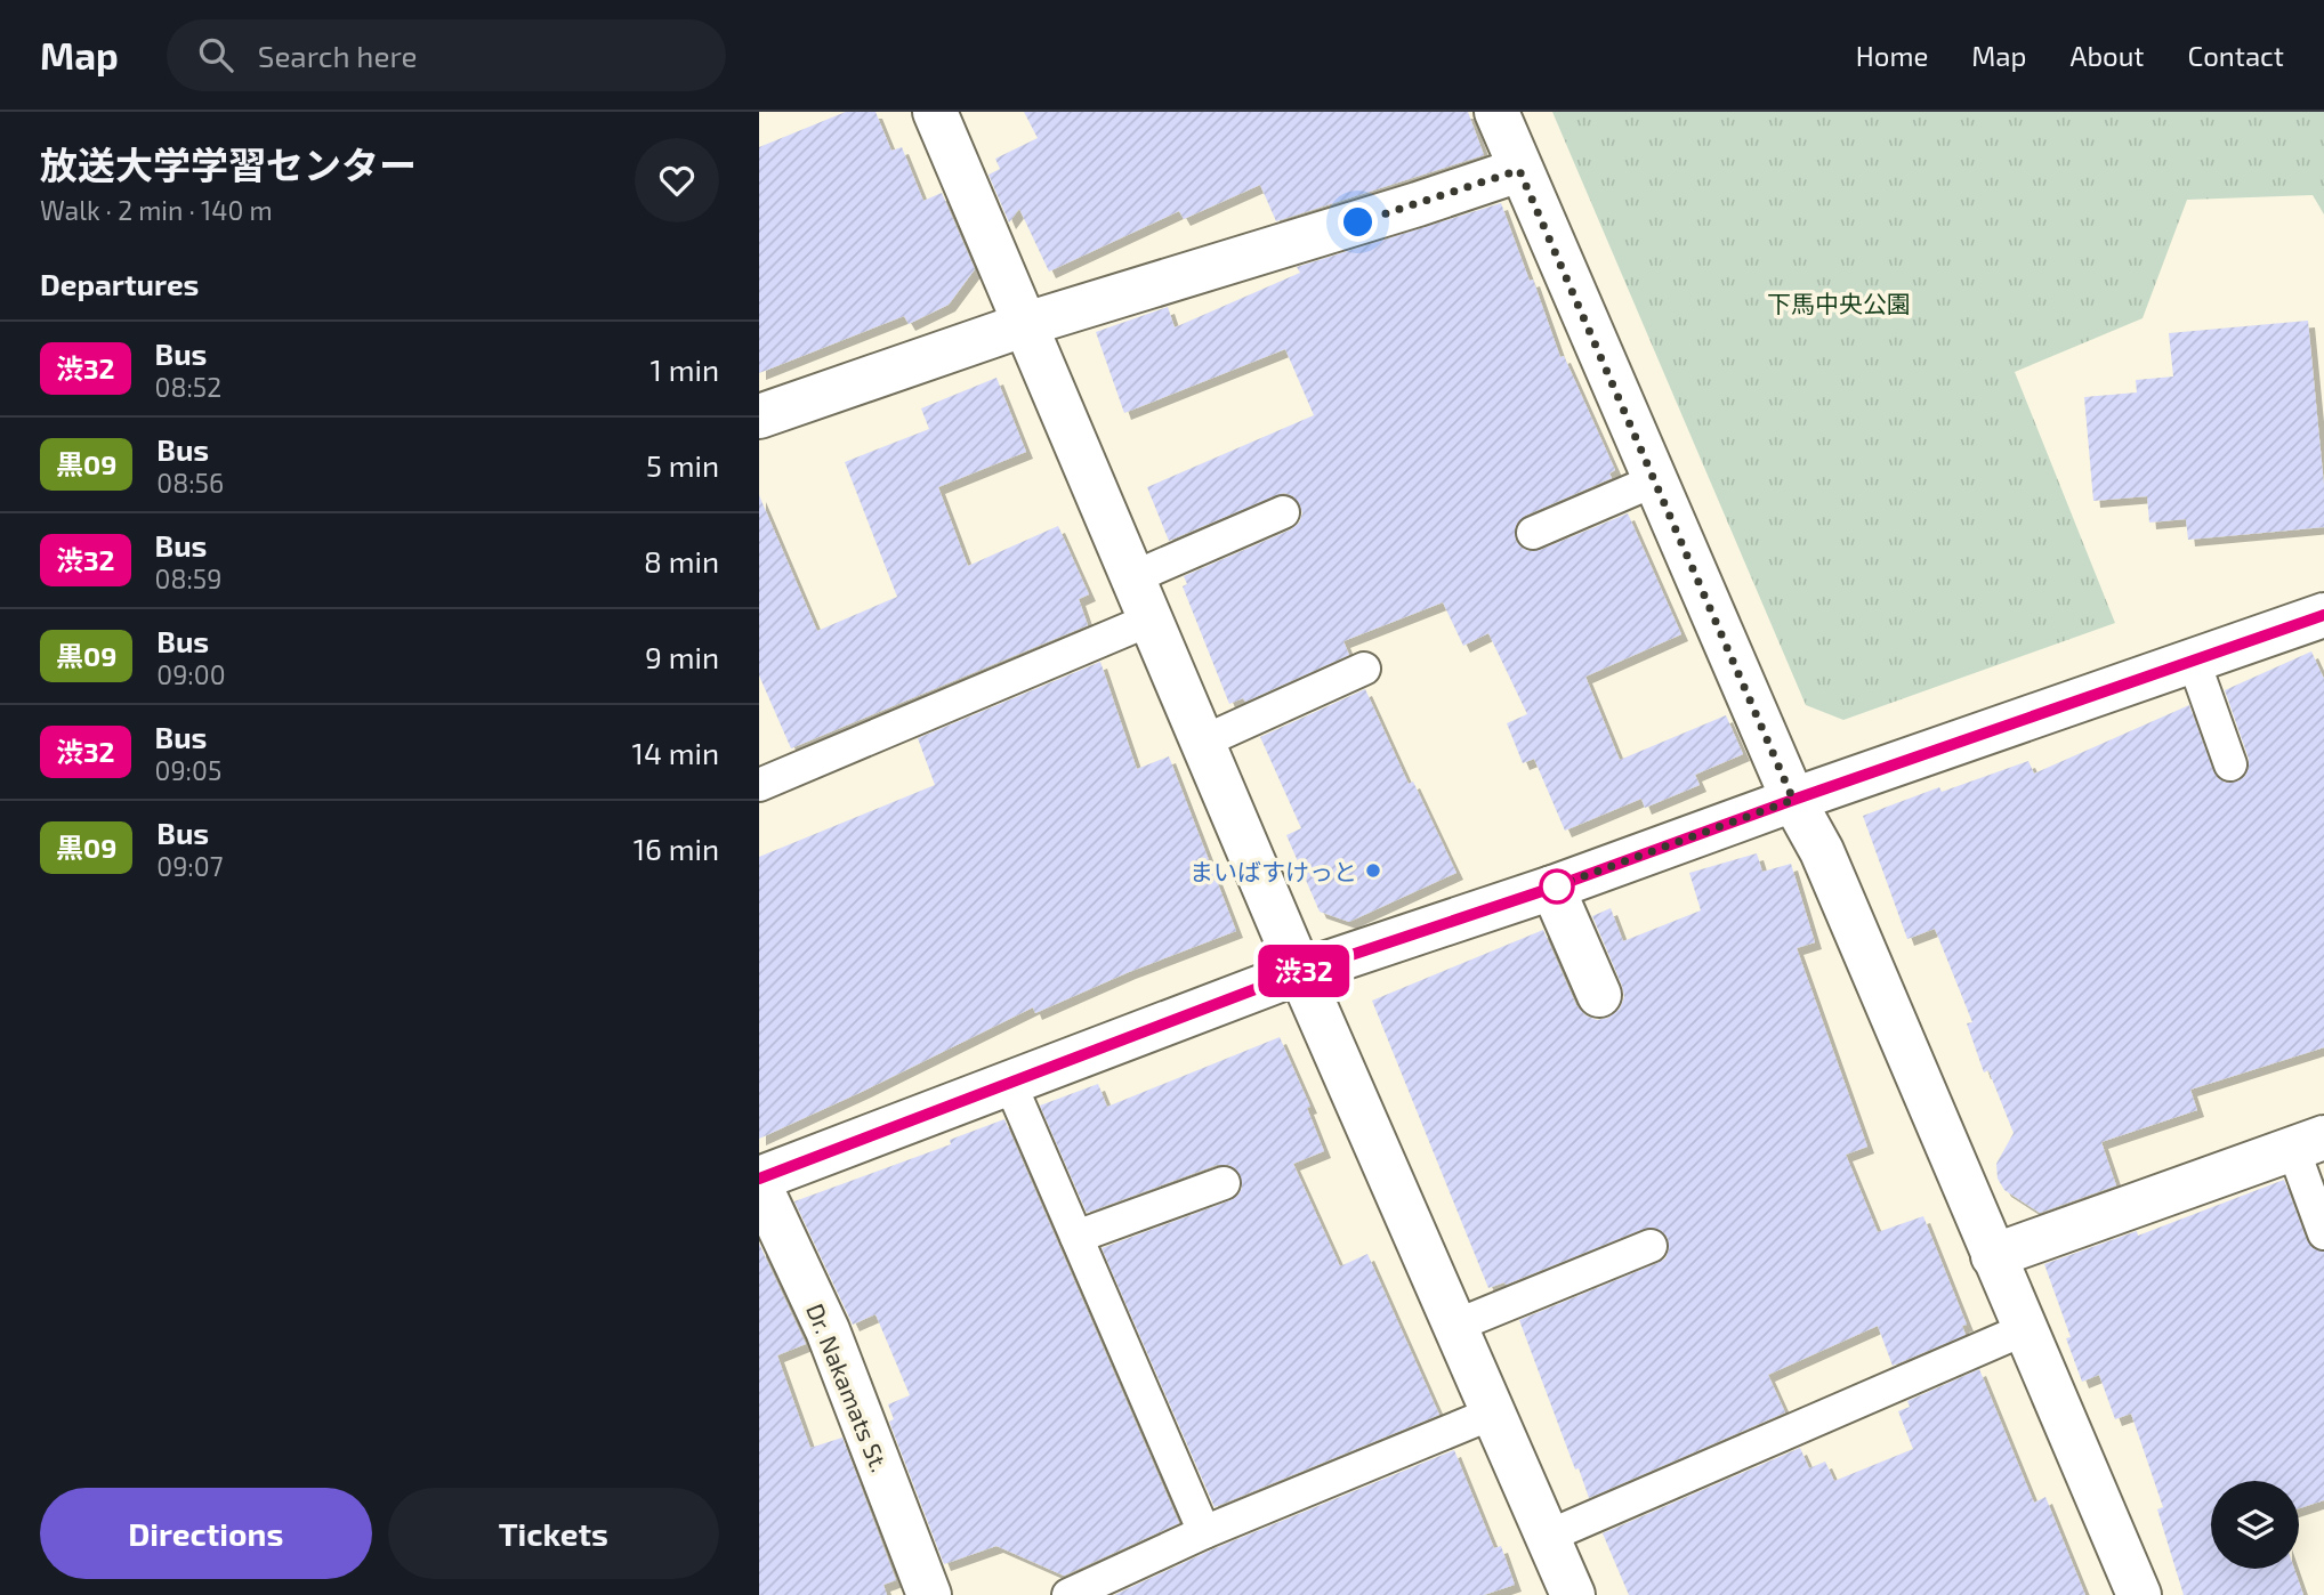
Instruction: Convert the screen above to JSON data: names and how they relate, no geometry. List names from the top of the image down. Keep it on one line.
{"streets":{"street":["Dr. Nakamats St."]},"parks":["下馬中央公園"],"places":["まいばすけっと"],"lines":["bus line 渋32"],"page":{"header":"Map","search":"Search here","nav":["Home","Map","About","Contact"],"heading":[["放送大学学習センター","Walk · 2 min · 140 m"],"Departures"],"on_map":"渋32","list":[{"mark":"渋32","name":"Bus","note":"08:52","value":"1 min"},{"mark":"黒09","name":"Bus","note":"08:56","value":"5 min"},{"mark":"渋32","name":"Bus","note":"08:59","value":"8 min"},{"mark":"黒09","name":"Bus","note":"09:00","value":"9 min"},{"mark":"渋32","name":"Bus","note":"09:05","value":"14 min"},{"mark":"黒09","name":"Bus","note":"09:07","value":"16 min"}],"buttons":["Directions","Tickets"]}}
